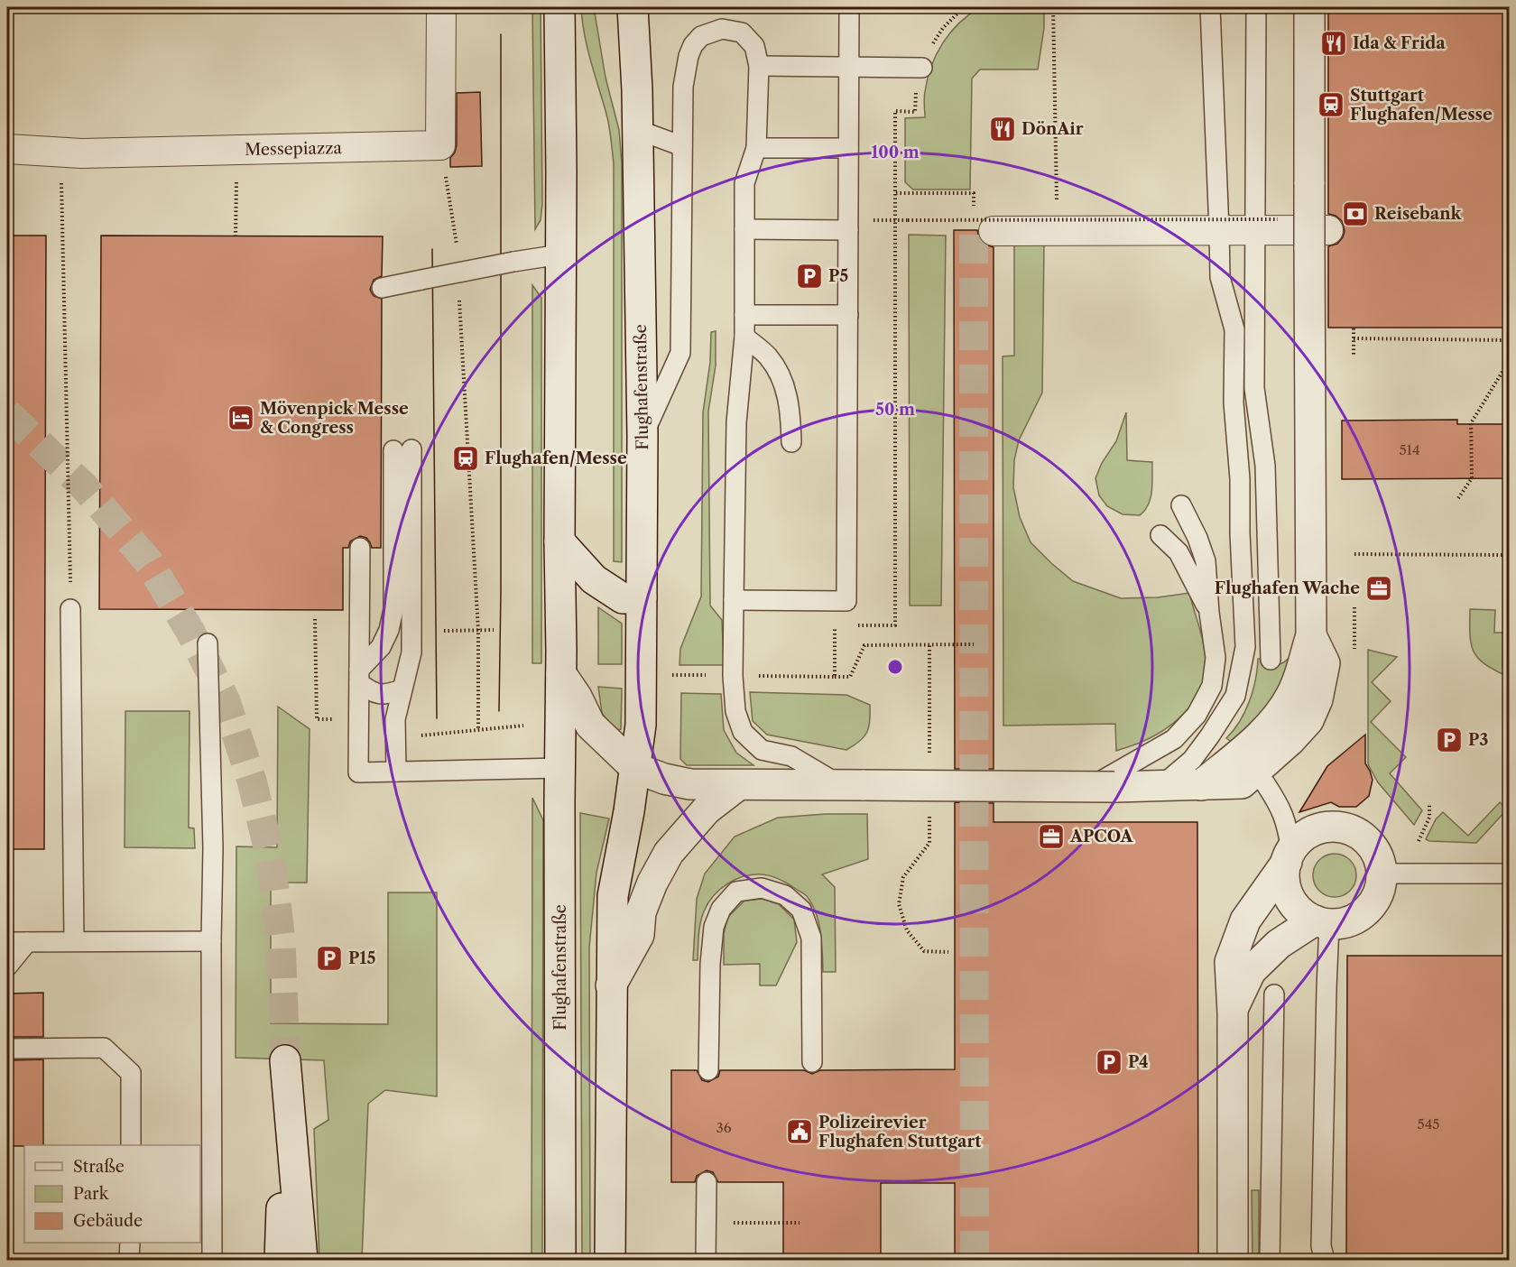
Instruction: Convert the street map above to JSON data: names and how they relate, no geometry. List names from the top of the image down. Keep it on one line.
{"streets":{"main road":["Flughafenstraße"],"street":["Messepiazza"]},"places":{"restaurant":["Ida & Frida","DönAir"],"station":["Stuttgart Flughafen/Messe","Flughafen/Messe"],"bank":["Reisebank"],"parking":["P5","P3","P15","P4"],"hotel":["Mövenpick Messe & Congress"],"office":["Flughafen Wache","APCOA"],"public building":["Polizeirevier Flughafen Stuttgart"]},"house_numbers":["514","545","36"],"legend":["Straße","Park","Gebäude"],"rings":["100 m","50 m"]}
